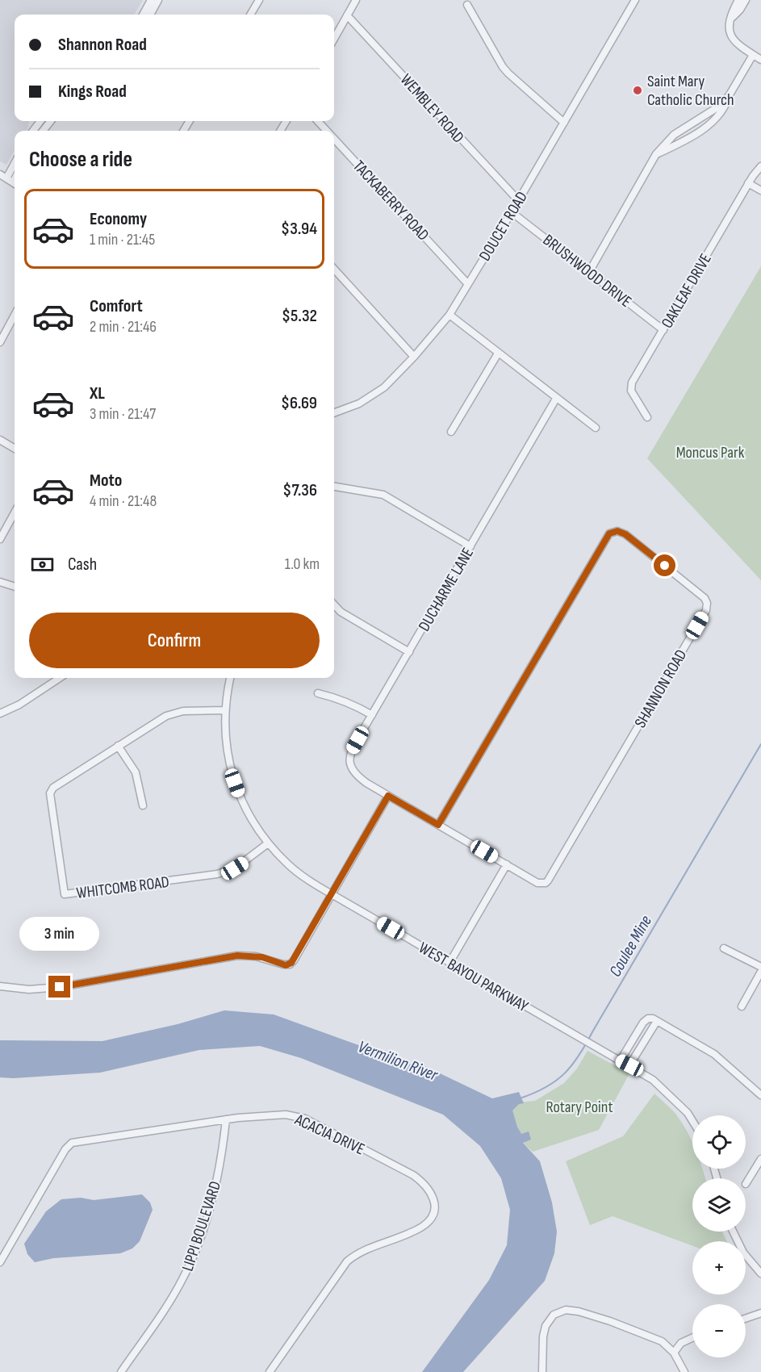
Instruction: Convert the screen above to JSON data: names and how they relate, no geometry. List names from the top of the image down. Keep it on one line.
{"streets":{"street":["WEMBLEY ROAD","TACKABERRY ROAD","DOUCET ROAD","BRUSHWOOD DRIVE","OAKLEAF DRIVE","DUCHARME LANE","SHANNON ROAD","WHITCOMB ROAD","WEST BAYOU PARKWAY","ACACIA DRIVE","LIPPI BOULEVARD"]},"crossings":[["WEMBLEY ROAD","DOUCET ROAD"],["TACKABERRY ROAD","DOUCET ROAD"],["DOUCET ROAD","BRUSHWOOD DRIVE"],["BRUSHWOOD DRIVE","OAKLEAF DRIVE"],["DUCHARME LANE","SHANNON ROAD"],["WHITCOMB ROAD","WEST BAYOU PARKWAY"],["ACACIA DRIVE","LIPPI BOULEVARD"]],"water":["Coulee Mine","Vermilion River"],"parks":["Moncus Park","Rotary Point"],"places":["Saint Mary Catholic Church"],"page":{"banner":["Shannon Road","Kings Road"],"heading":"Choose a ride","list":[{"name":"Economy","note":"1 min · 21:45","value":"$3.94"},{"name":"Comfort","note":"2 min · 21:46","value":"$5.32"},{"name":"XL","note":"3 min · 21:47","value":"$6.69"},{"name":"Moto","note":"4 min · 21:48","value":"$7.36"}],"pay":["Cash","1.0 km"],"buttons":"Confirm","bubble":"3 min","map_buttons":["+","−"]}}
